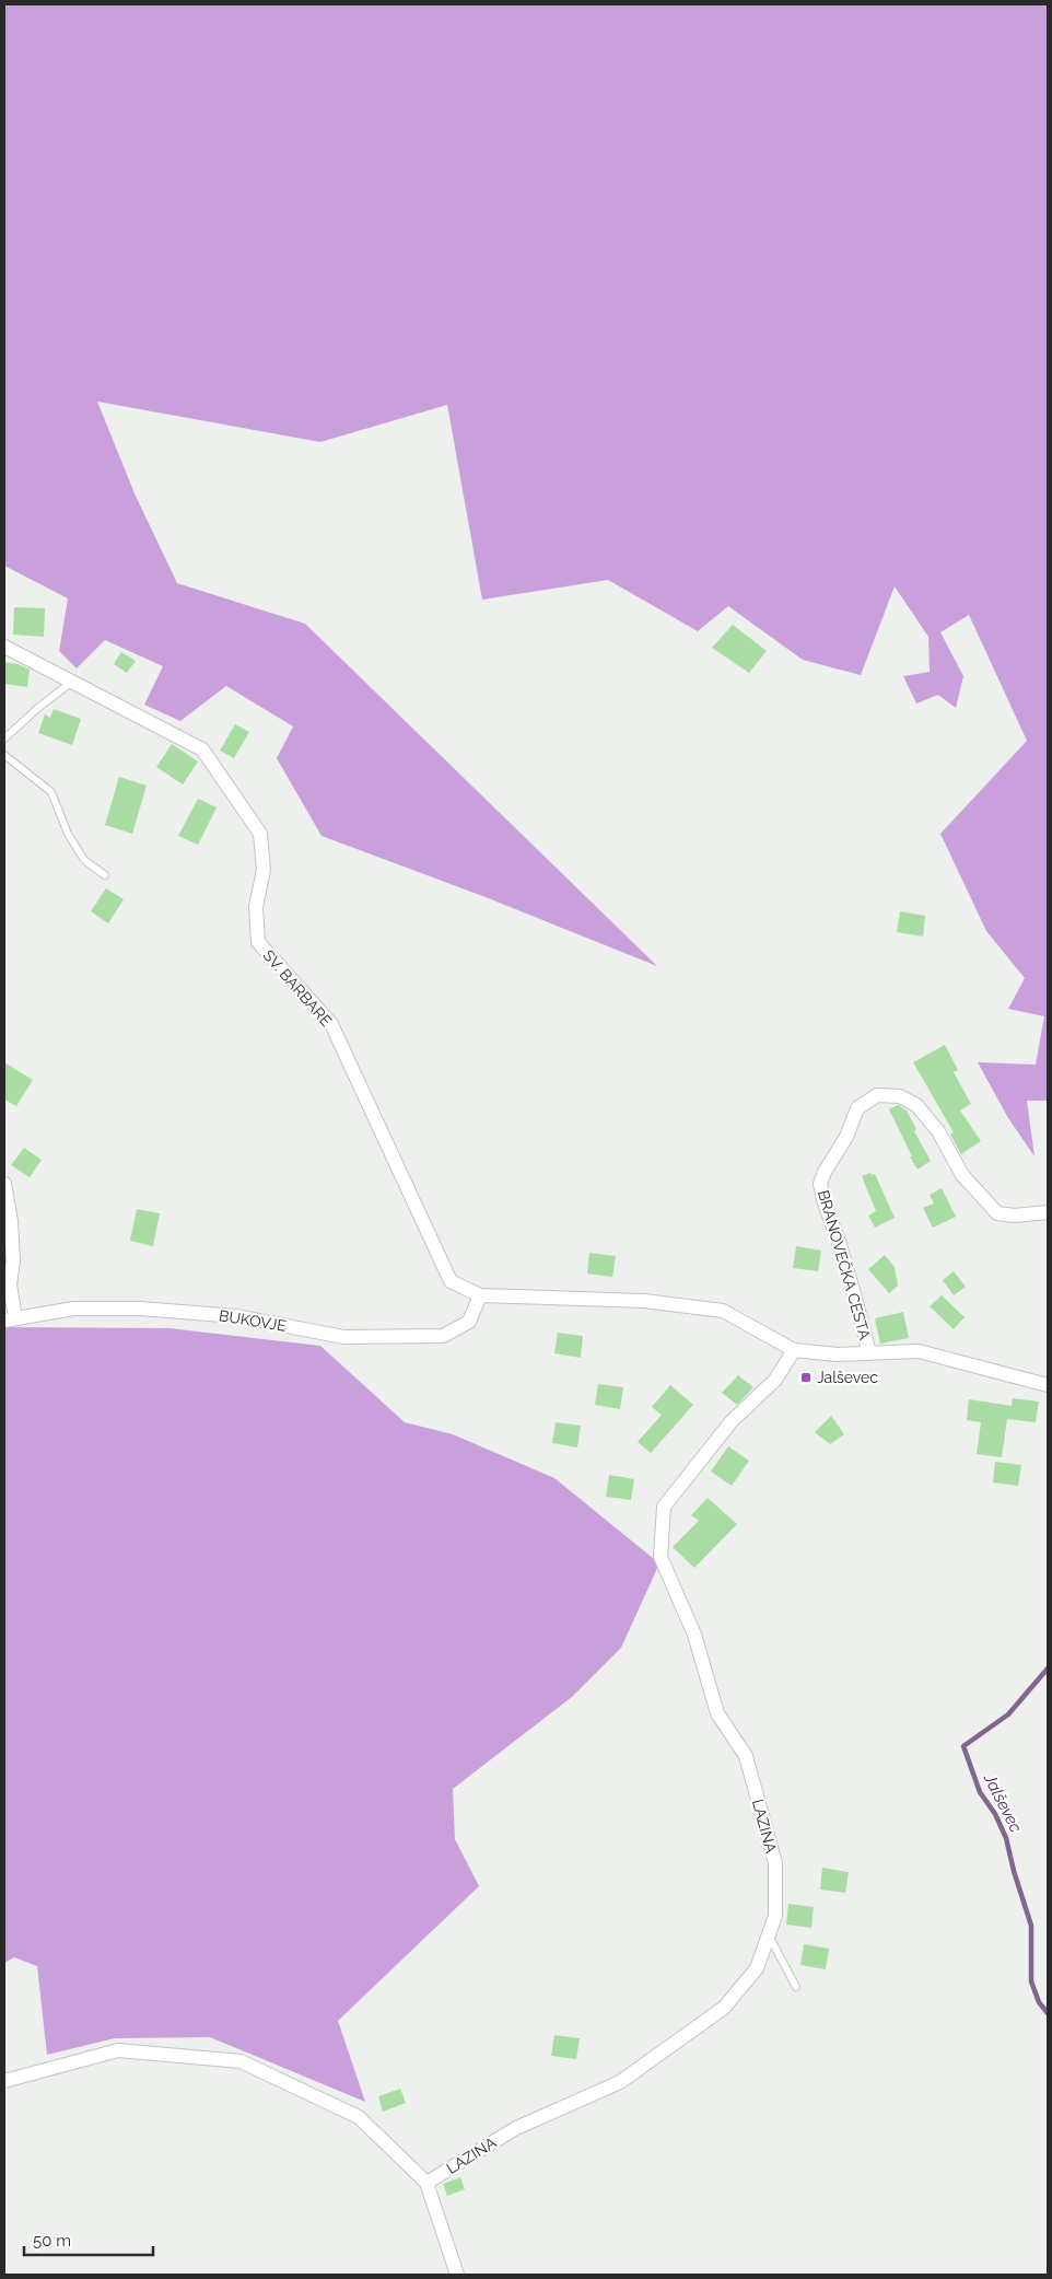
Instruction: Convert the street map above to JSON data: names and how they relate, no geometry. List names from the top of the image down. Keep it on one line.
{"streets":{"street":["SV. BARBARE","BRANOVEČKA CESTA","BUKOVJE","LAZINA"]},"crossings":[["SV. BARBARE","BRANOVEČKA CESTA"],["SV. BARBARE","BUKOVJE"],["BRANOVEČKA CESTA","BUKOVJE"],["BRANOVEČKA CESTA","LAZINA"]],"water":["Jalševec"],"places":{"transit":["Jalševec"]},"scale_bar":"50 m"}
